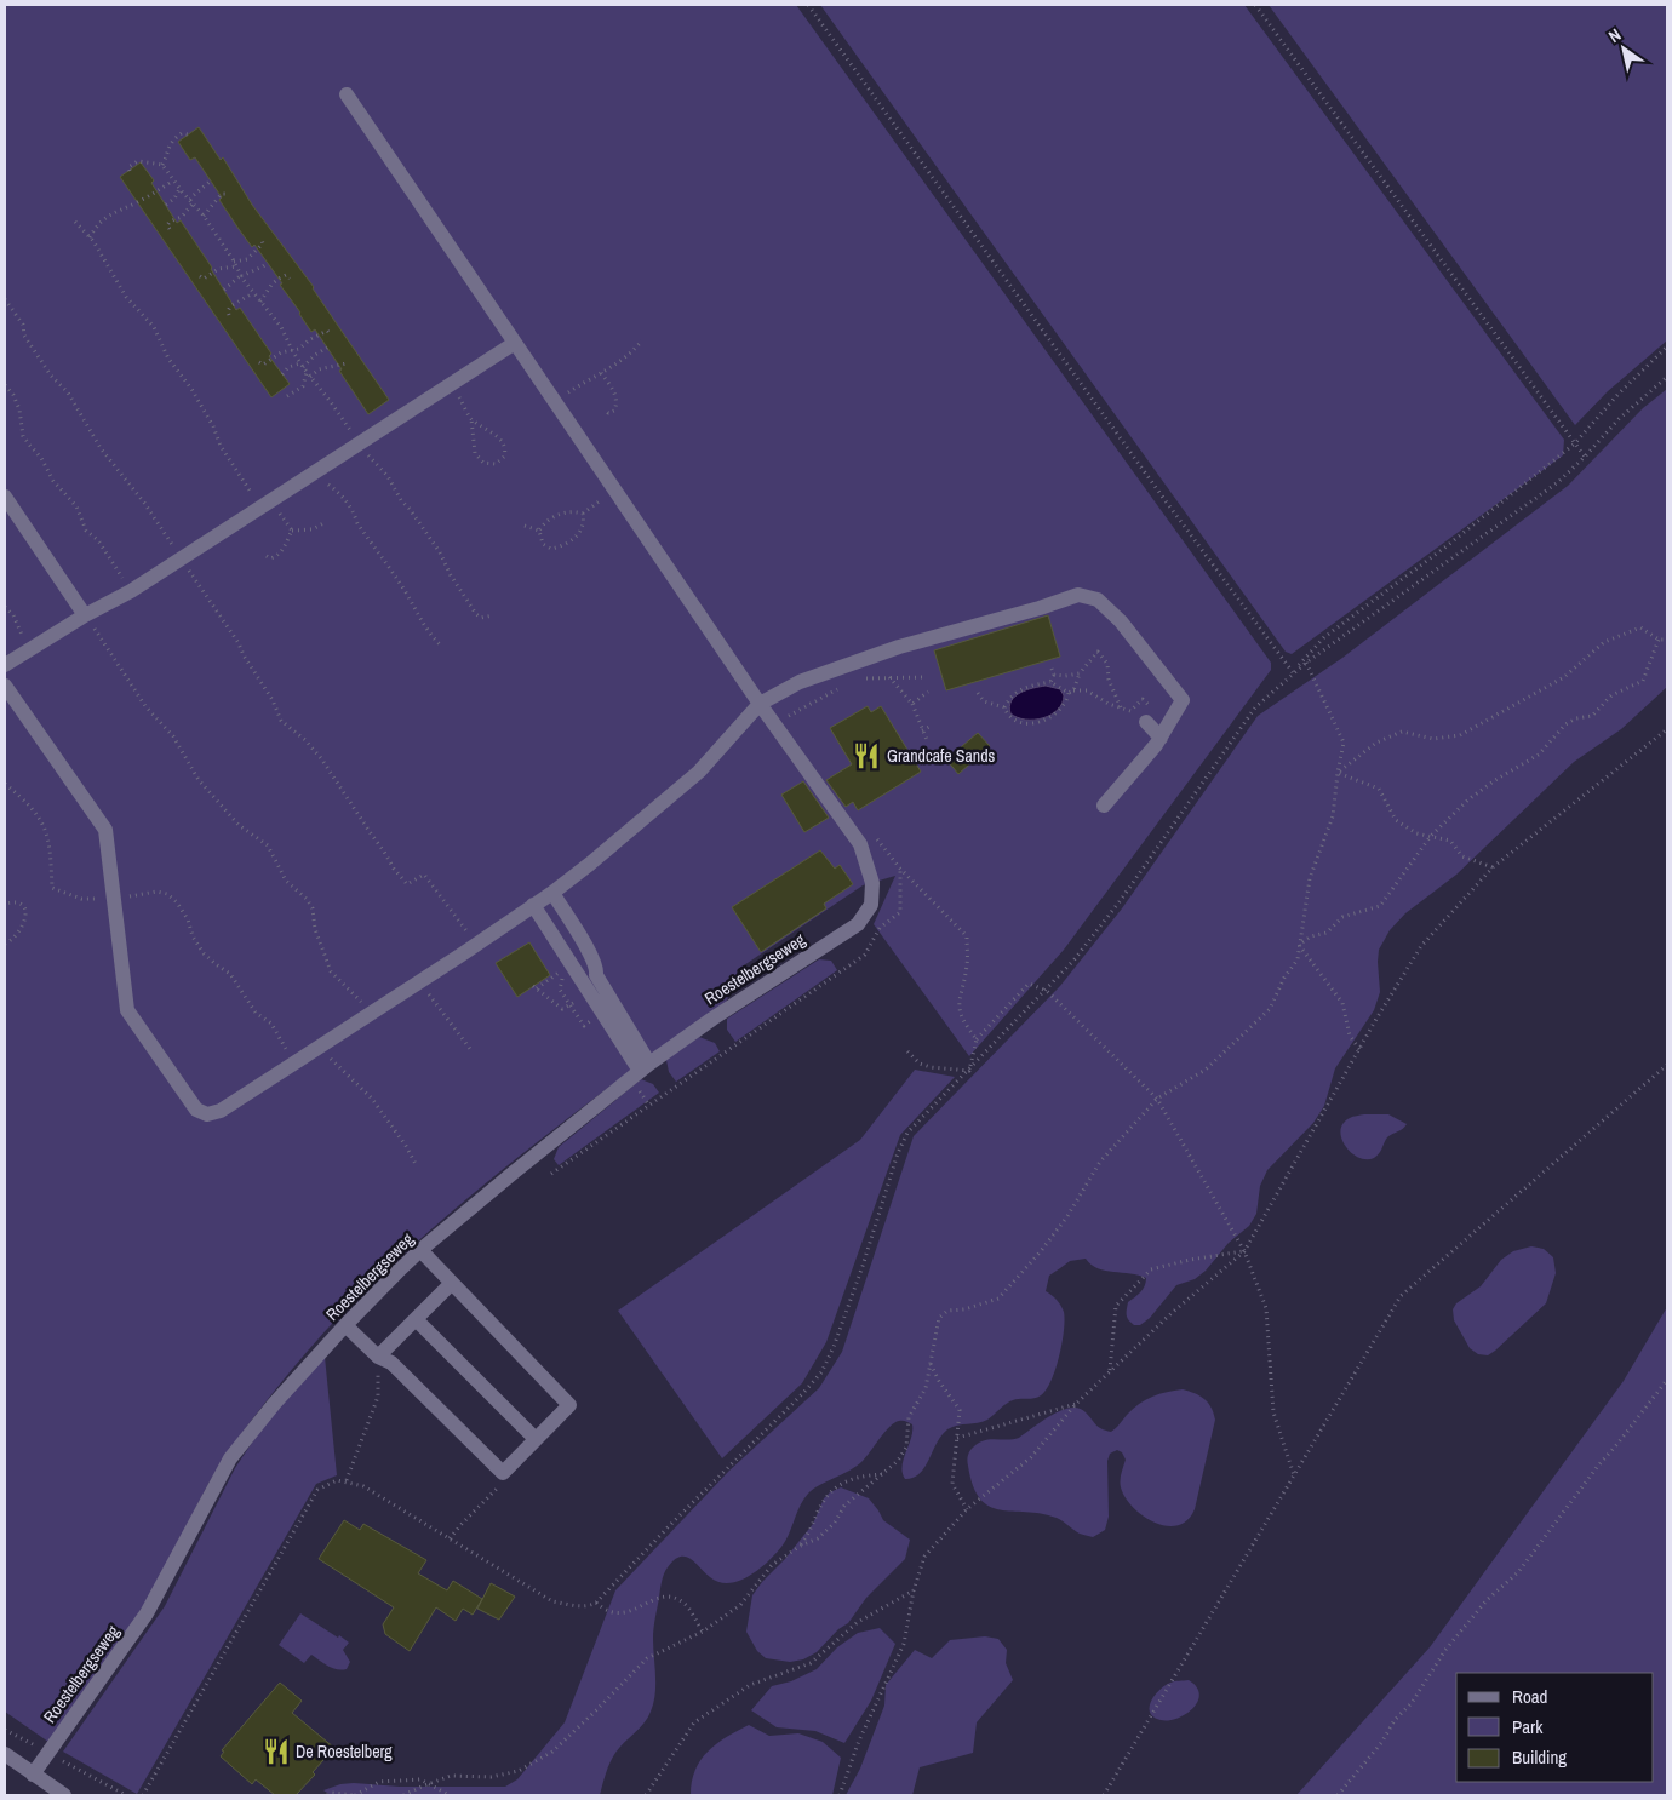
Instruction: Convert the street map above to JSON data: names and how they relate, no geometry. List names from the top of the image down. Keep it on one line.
{"streets":{"street":["Roestelbergseweg"]},"places":{"restaurant":["Grandcafe Sands","De Roestelberg"]},"legend":["Road","Park","Building"],"north":"top left"}
